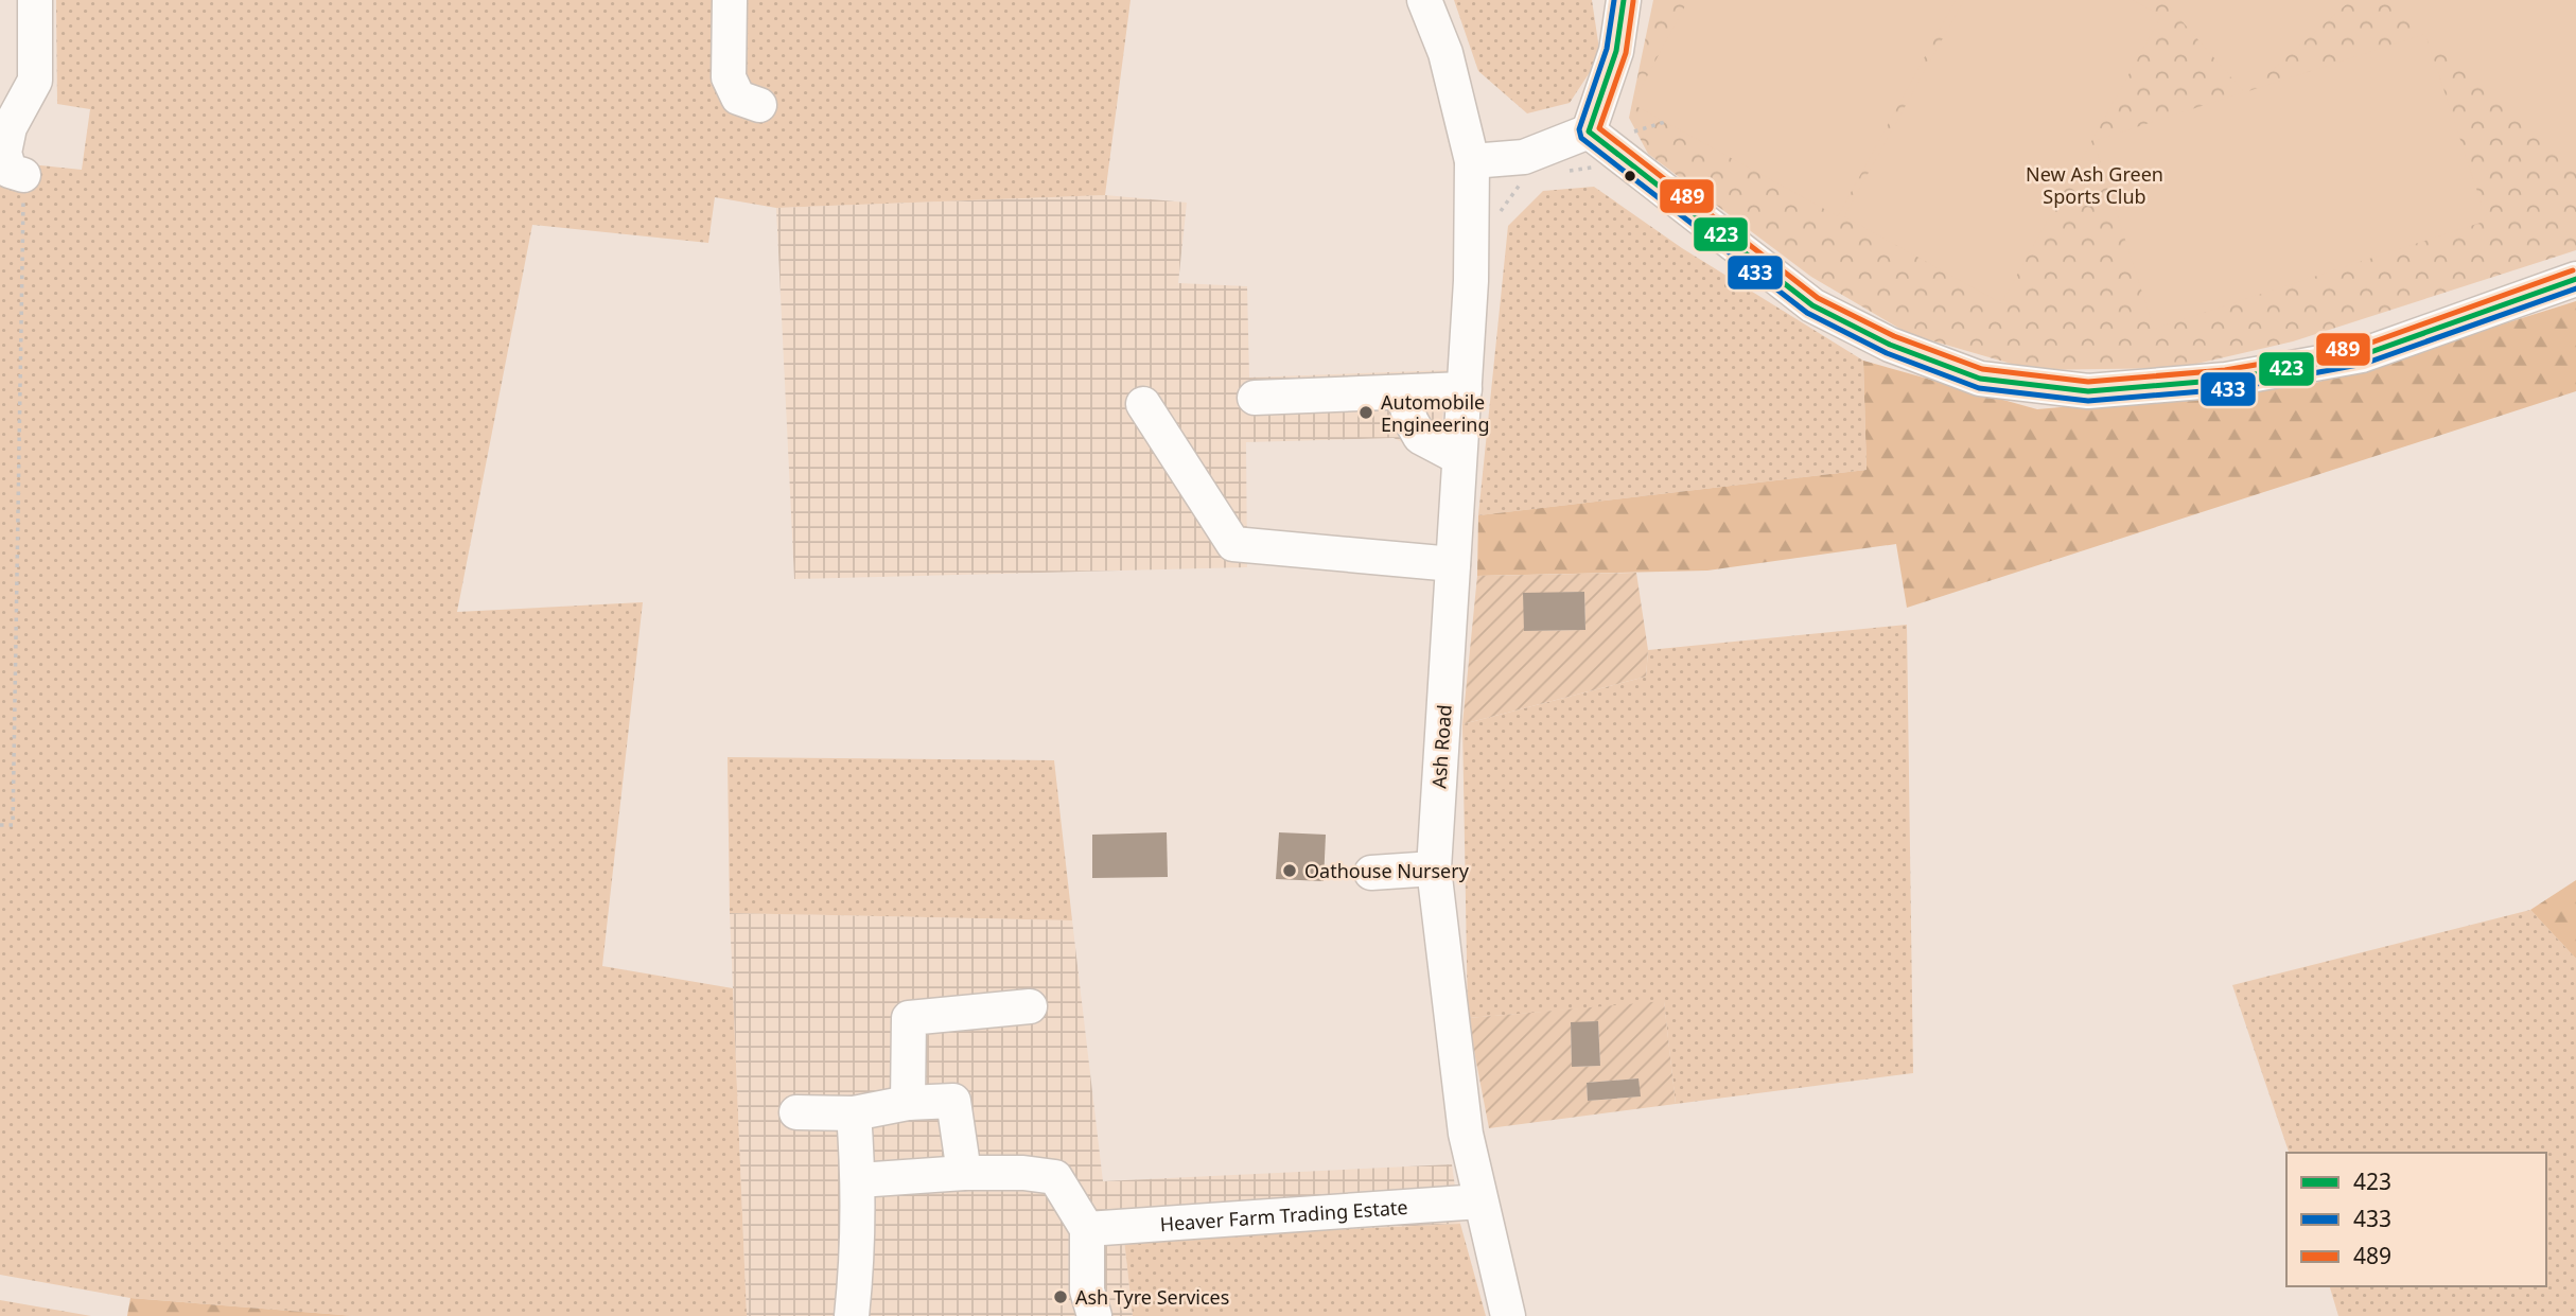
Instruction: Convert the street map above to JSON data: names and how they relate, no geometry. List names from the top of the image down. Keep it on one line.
{"streets":{"street":["Ash Road","Heaver Farm Trading Estate"]},"crossings":[["Ash Road","Heaver Farm Trading Estate"]],"parks":["New Ash Green Sports Club"],"places":["Automobile Engineering","Oathouse Nursery","Ash Tyre Services"],"lines":["transit line 423","transit line 433","transit line 489"],"legend":["423","433","489"]}
